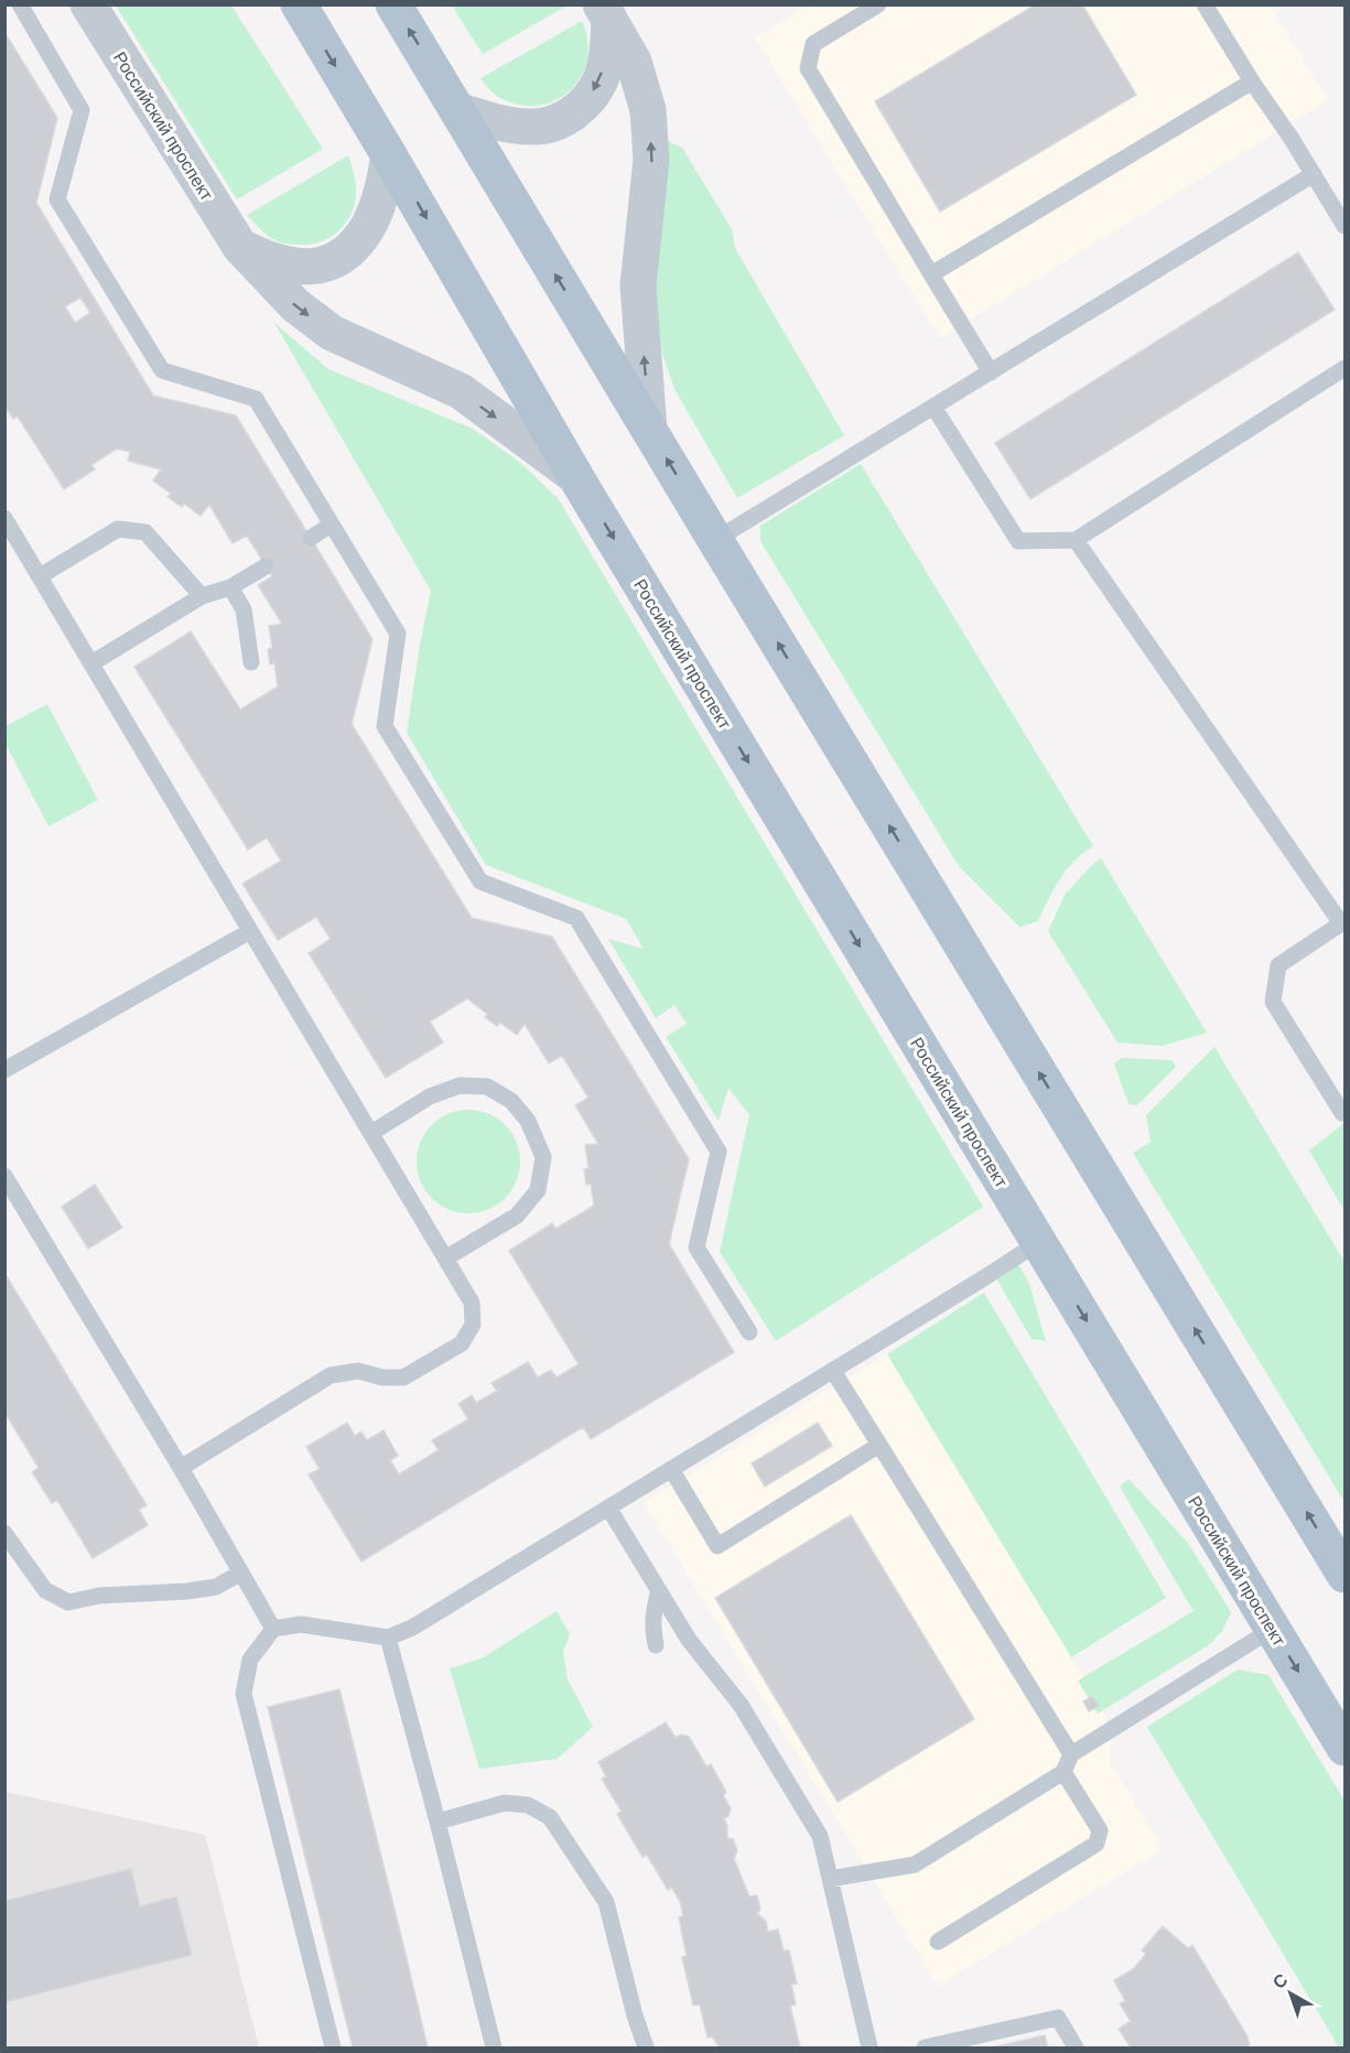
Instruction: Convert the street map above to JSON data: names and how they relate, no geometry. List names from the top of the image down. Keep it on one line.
{"streets":{"main road":["Российский проспект"]},"one_way":["Российский проспект"],"north":"top left"}
